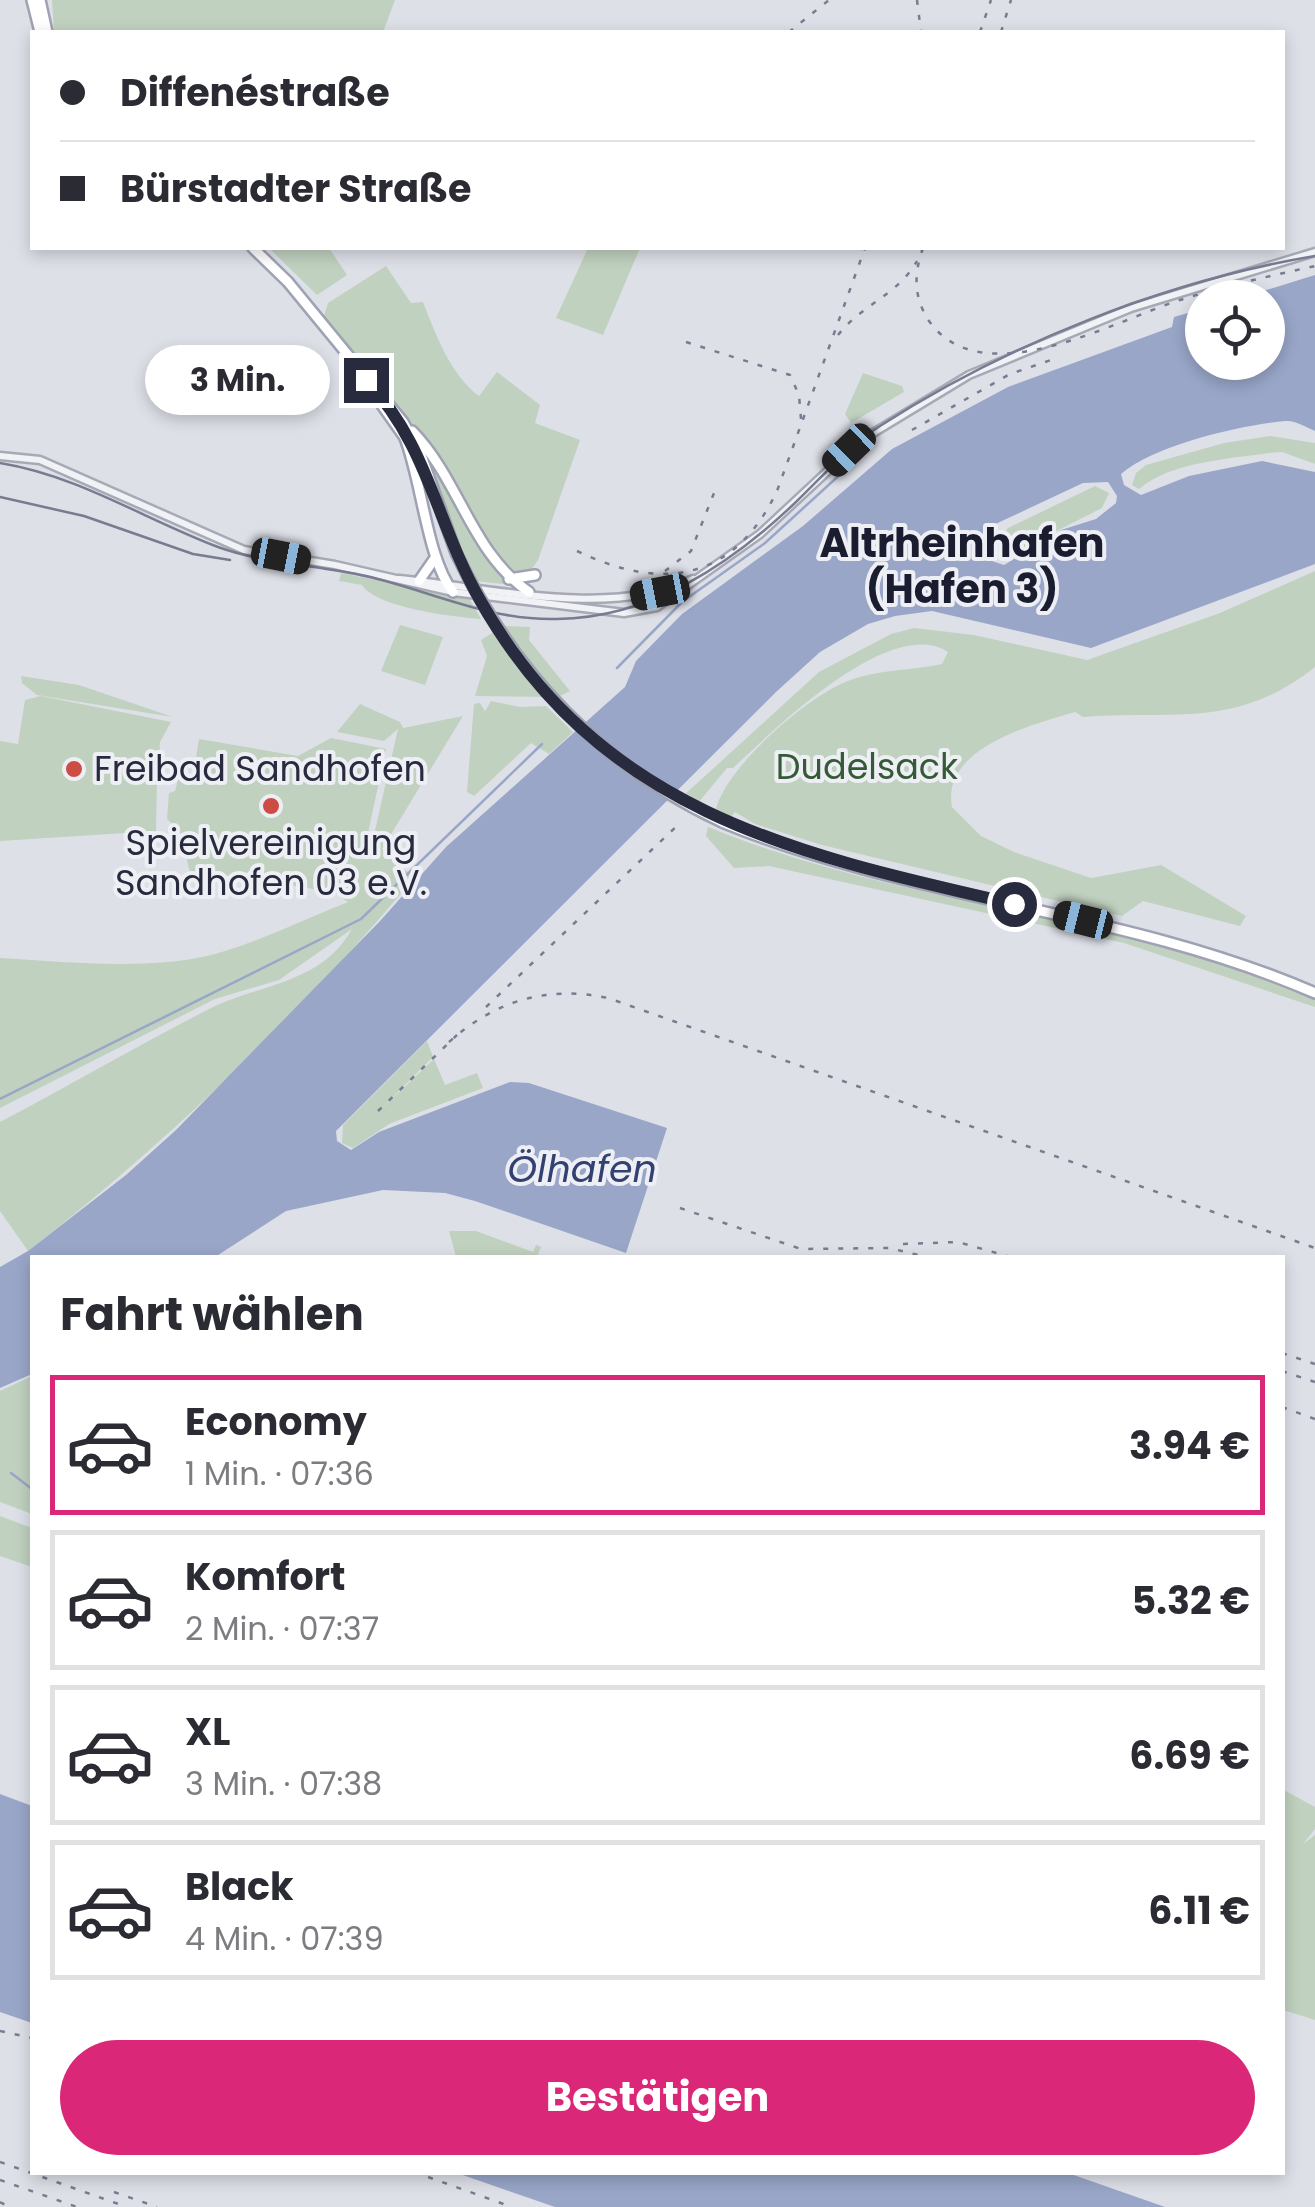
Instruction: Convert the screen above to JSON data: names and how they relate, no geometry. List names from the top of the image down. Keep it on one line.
{"districts":["Altrheinhafen (Hafen 3)"],"water":["Ölhafen"],"parks":["Dudelsack"],"places":["Freibad Sandhofen","Spielvereinigung Sandhofen 03 e.V."],"page":{"banner":["Diffenéstraße","Bürstadter Straße"],"bubble":"3 Min.","heading":"Fahrt wählen","list":[{"name":"Economy","note":"1 Min. · 07:36","value":"3.94 €"},{"name":"Komfort","note":"2 Min. · 07:37","value":"5.32 €"},{"name":"XL","note":"3 Min. · 07:38","value":"6.69 €"},{"name":"Black","note":"4 Min. · 07:39","value":"6.11 €"}],"buttons":"Bestätigen"}}
